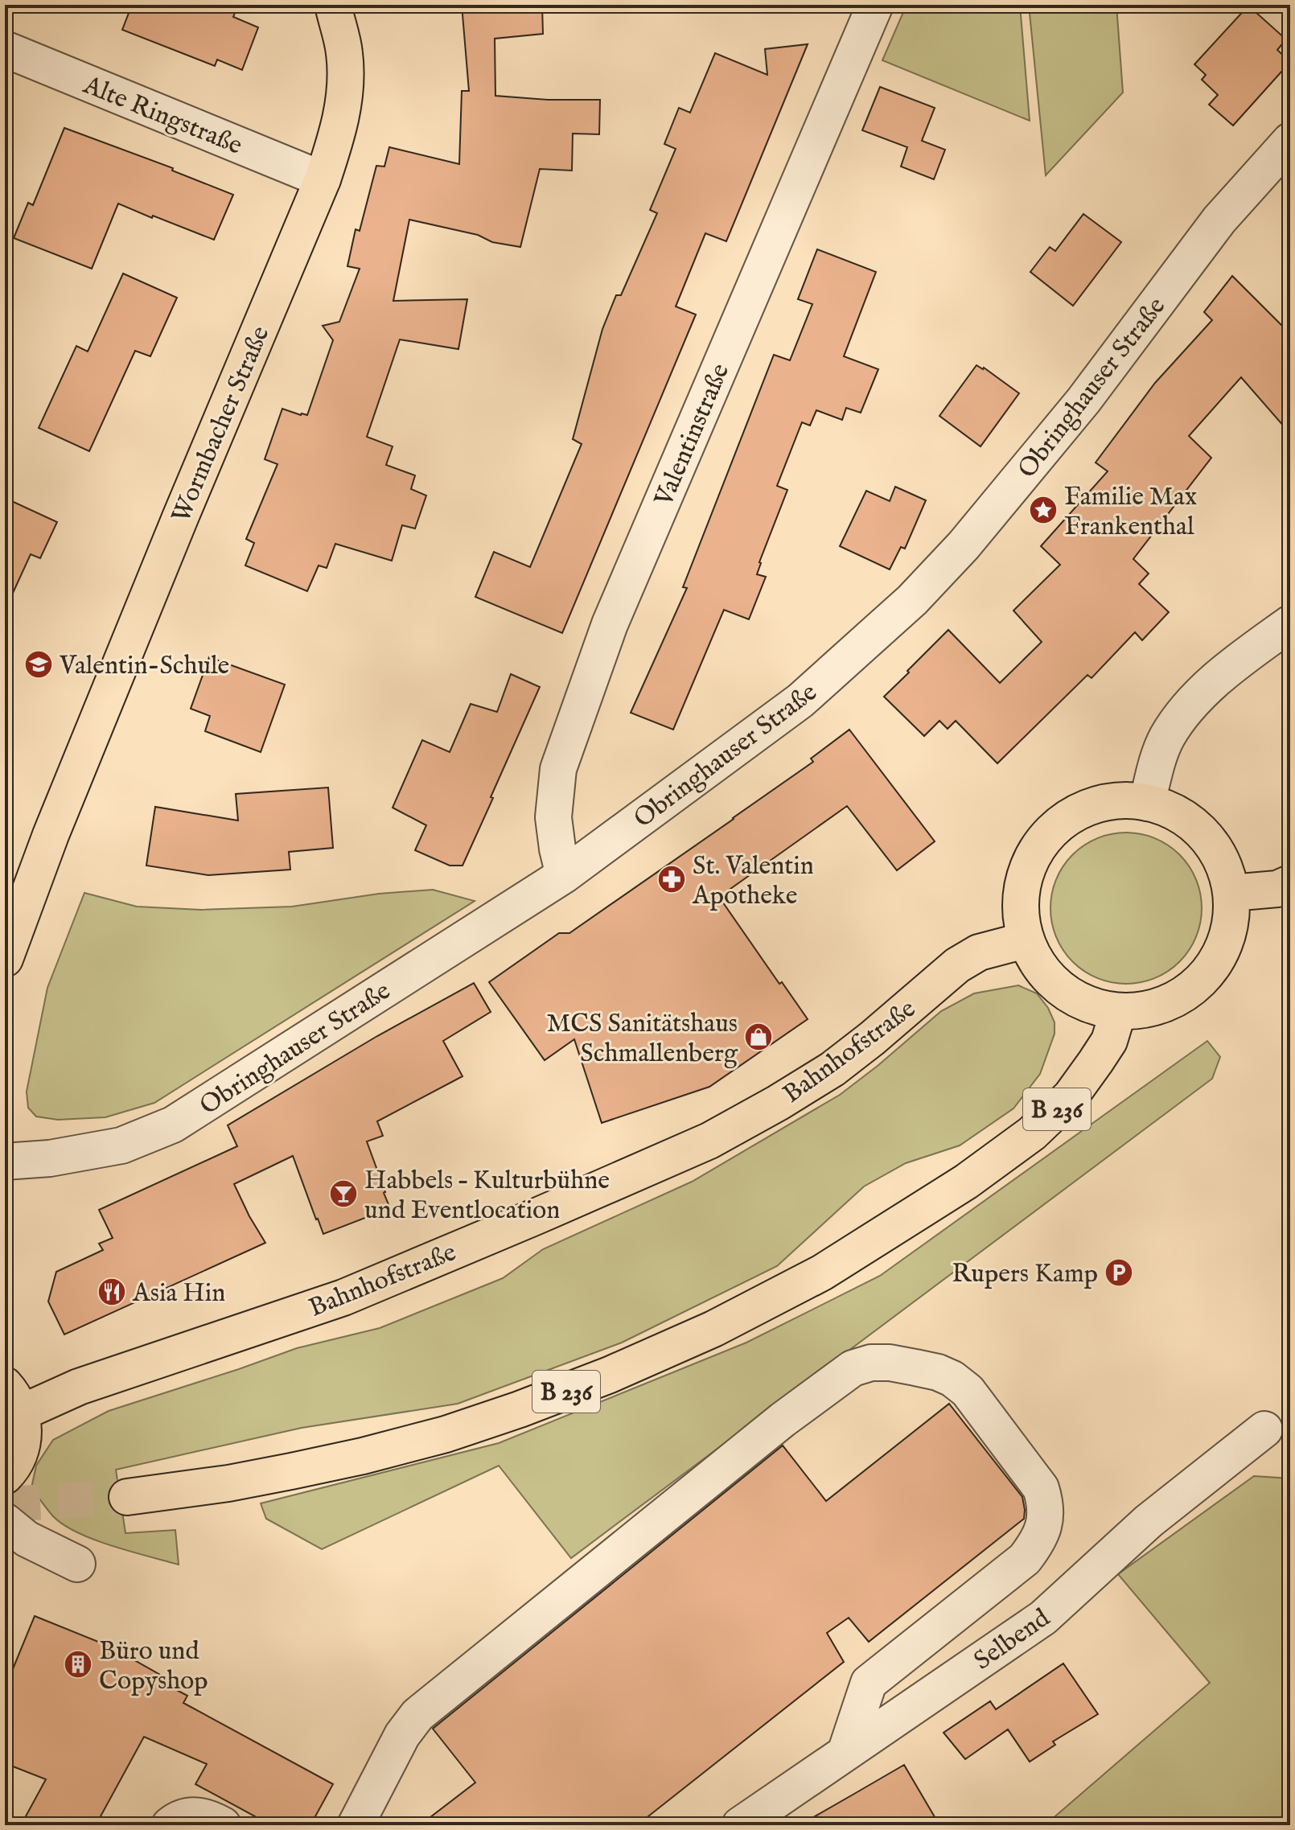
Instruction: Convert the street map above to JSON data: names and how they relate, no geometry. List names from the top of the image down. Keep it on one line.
{"streets":{"main road":["Wormbacher Straße","Bahnhofstraße","B 236"],"street":["Alte Ringstraße","Obringhauser Straße","Valentinstraße","Selbend"]},"crossings":[["Alte Ringstraße","Wormbacher Straße"],["Obringhauser Straße","Valentinstraße"],["Bahnhofstraße","B 236"]],"places":{"place":["Familie Max Frankenthal"],"school or university":["Valentin-Schule"],"pharmacy":["St. Valentin Apotheke"],"shop":["MCS Sanitätshaus Schmallenberg"],"bar":["Habbels – Kulturbühne und Eventlocation"],"parking":["Rupers Kamp"],"restaurant":["Asia Hin"],"building":["Büro und Copyshop"]}}
